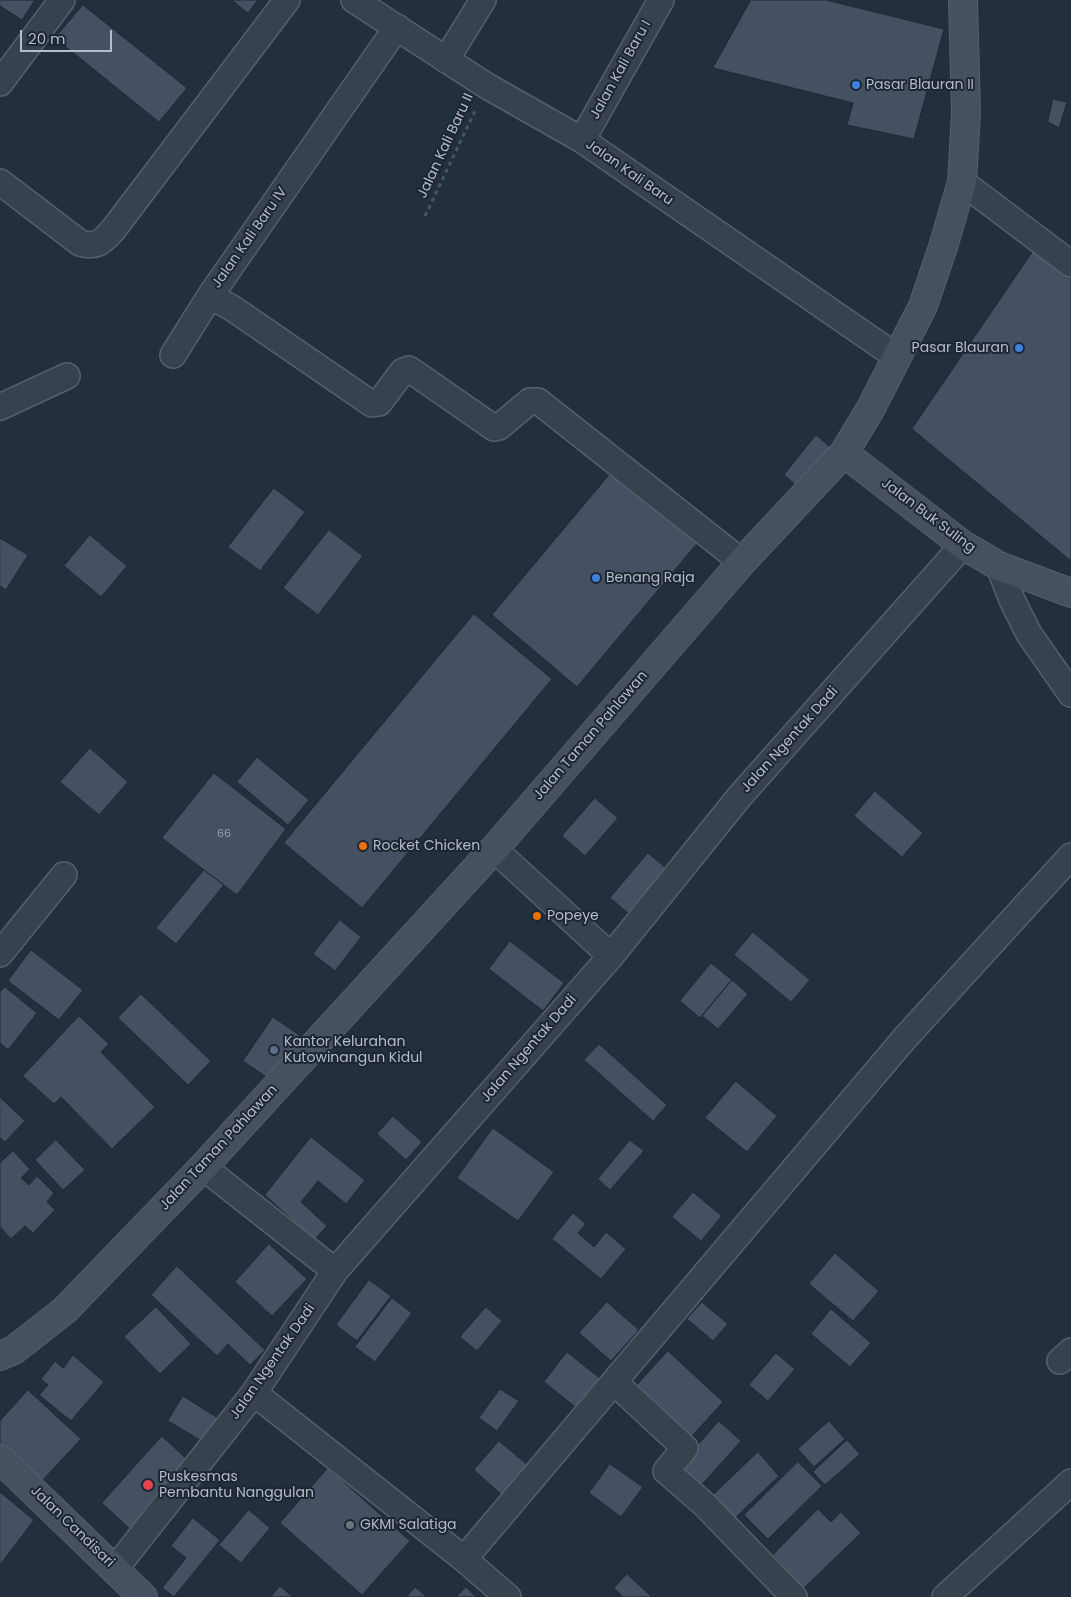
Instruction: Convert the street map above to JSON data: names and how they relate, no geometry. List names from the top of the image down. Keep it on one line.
{"streets":{"street":["Jalan Kali Baru I","Jalan Kali Baru","Jalan Kali Baru IV","Jalan Buk Suling","Jalan Taman Pahlawan","Jalan Ngentak Dadi","Jalan Candisari"],"path":["Jalan Kali Baru II"]},"crossings":[["Jalan Kali Baru I","Jalan Kali Baru"],["Jalan Kali Baru II","Jalan Kali Baru"],["Jalan Kali Baru","Jalan Kali Baru IV"],["Jalan Kali Baru","Jalan Taman Pahlawan"],["Jalan Kali Baru IV","Jalan Taman Pahlawan"],["Jalan Buk Suling","Jalan Taman Pahlawan"],["Jalan Buk Suling","Jalan Ngentak Dadi"],["Jalan Ngentak Dadi","Jalan Candisari"]],"places":["Pasar Blauran II","Pasar Blauran","Benang Raja","Rocket Chicken","Popeye","Kantor Kelurahan Kutowinangun Kidul","Puskesmas Pembantu Nanggulan","GKMI Salatiga"],"house_numbers":["66"],"scale_bar":"20 m"}
